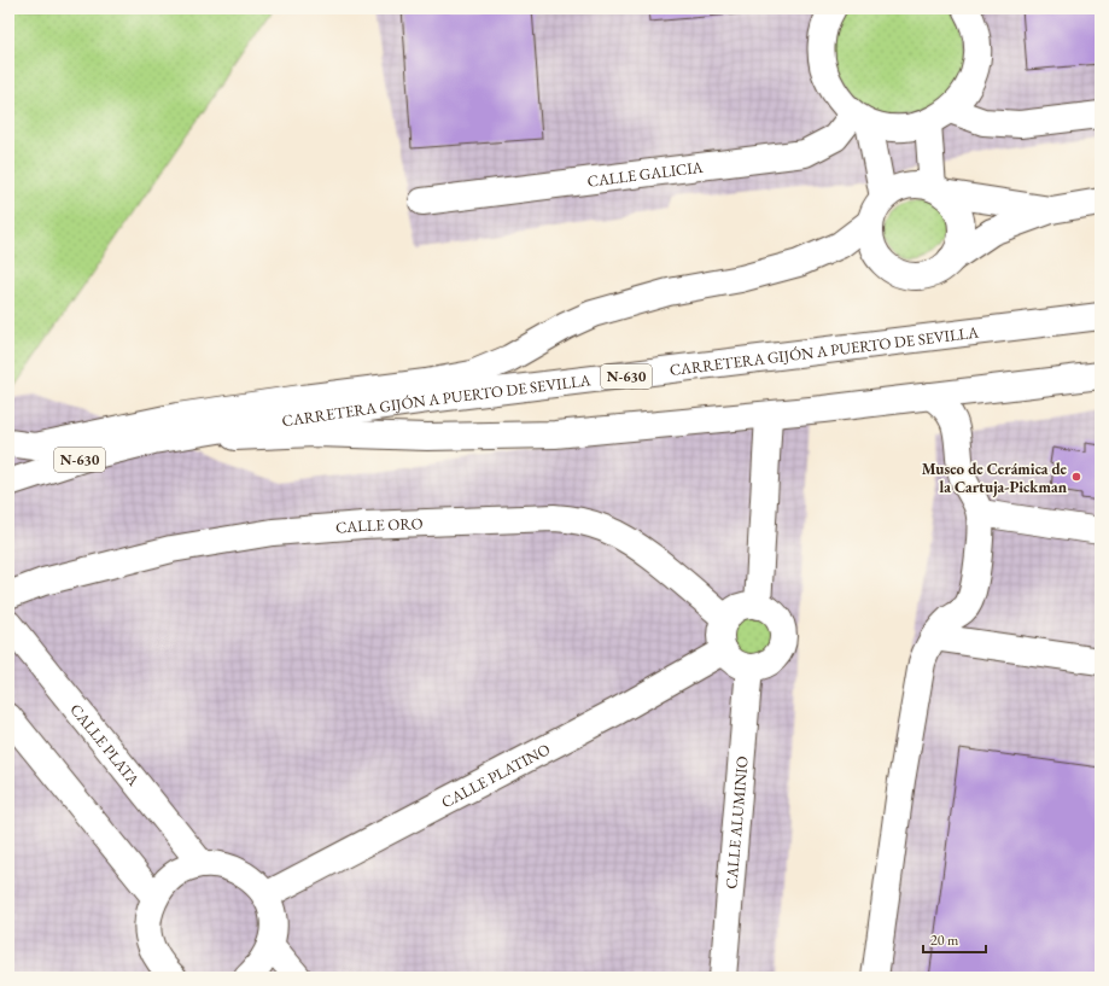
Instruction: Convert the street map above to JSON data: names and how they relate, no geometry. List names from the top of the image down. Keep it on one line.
{"streets":{"main road":["CALLE GALICIA","CARRETERA GIJÓN A PUERTO DE SEVILLA","N-630","CALLE ORO","CALLE PLATA","CALLE PLATINO","CALLE ALUMINIO"]},"crossings":[["CALLE ORO","CALLE PLATINO"],["CALLE ORO","CALLE ALUMINIO"],["CALLE PLATINO","CALLE ALUMINIO"]],"places":["Museo de Cerámica de la Cartuja-Pickman"],"scale_bar":"20 m"}
